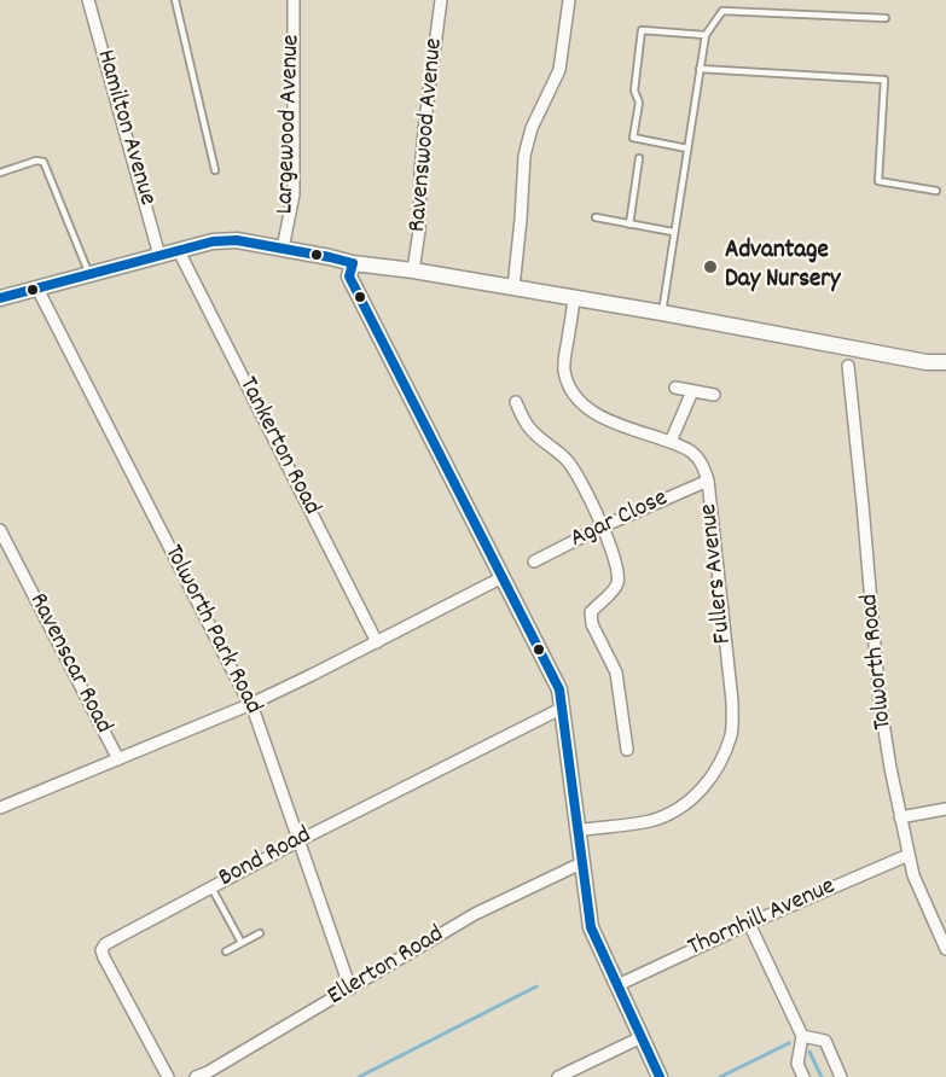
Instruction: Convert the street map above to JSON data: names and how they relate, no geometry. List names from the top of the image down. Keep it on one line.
{"streets":{"street":["Largewood Avenue","Hamilton Avenue","Ravenswood Avenue","Tankerton Road","Agar Close","Fullers Avenue","Tolworth Park Road","Tolworth Road","Ravenscar Road","Bond Road","Thornhill Avenue","Ellerton Road"]},"crossings":[["Agar Close","Fullers Avenue"],["Tolworth Park Road","Bond Road"],["Tolworth Park Road","Ellerton Road"],["Tolworth Road","Thornhill Avenue"]],"places":["Advantage Day Nursery"]}
